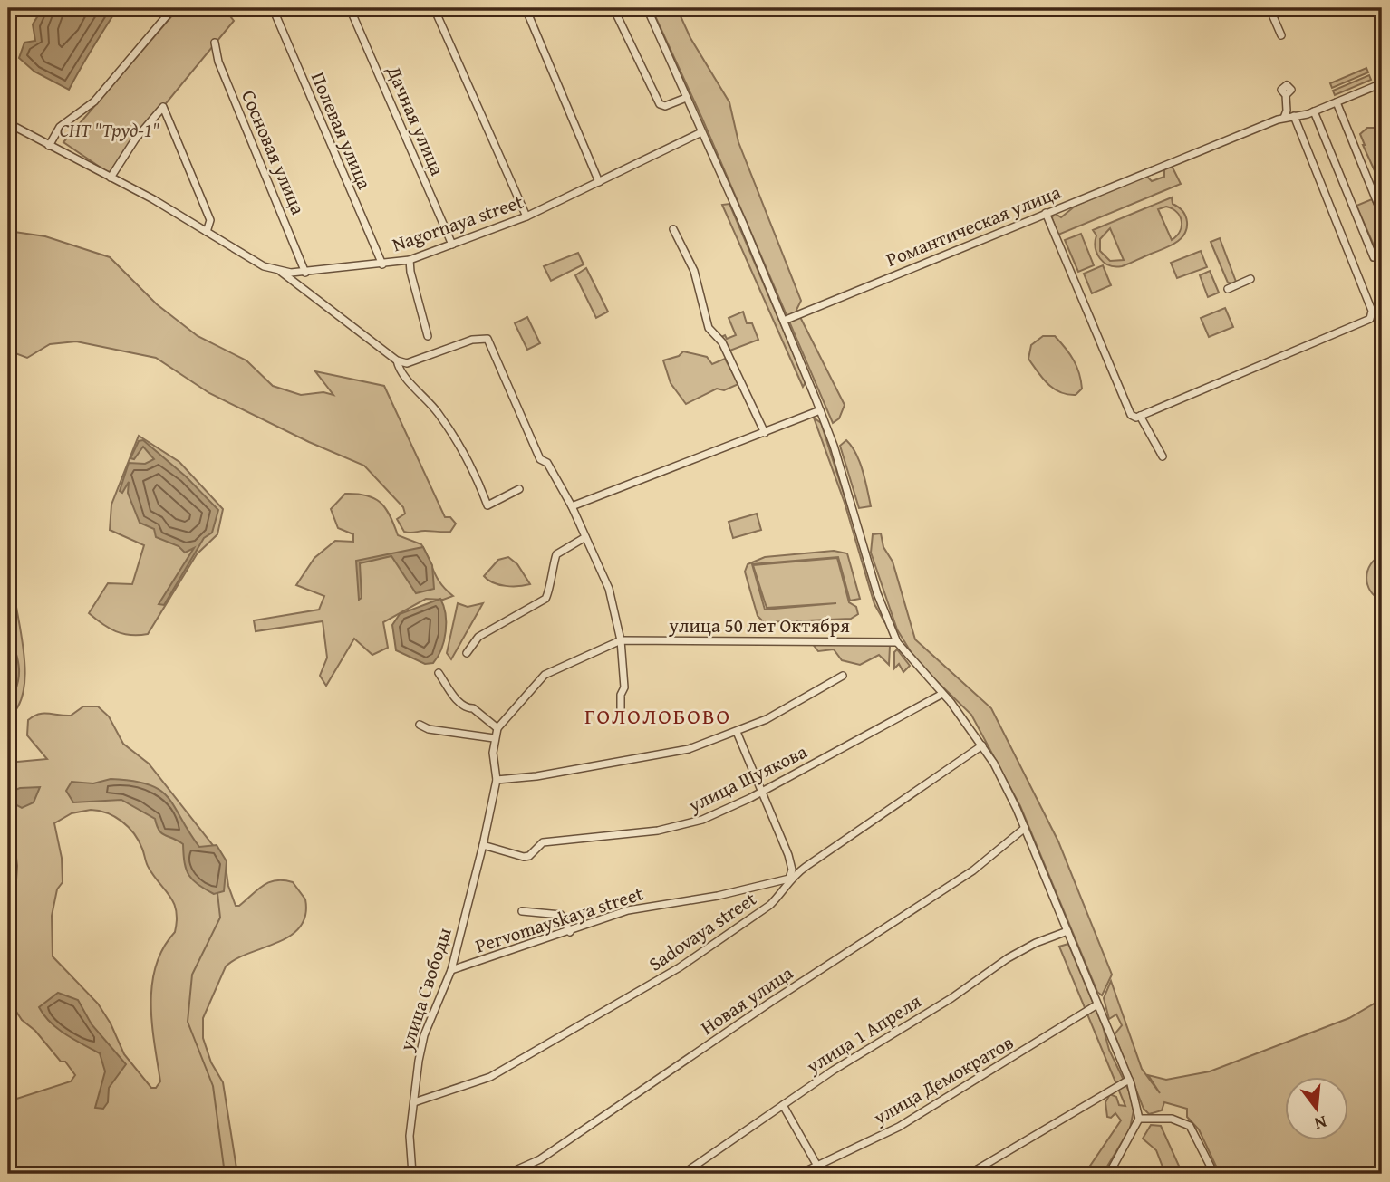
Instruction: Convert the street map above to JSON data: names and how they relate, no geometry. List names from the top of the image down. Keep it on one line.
{"streets":{"street":["Дачная улица","Полевая улица","Сосновая улица","Nagornaya street","Романтическая улица","улица 50 лет Октября","улица Шуякова","Pervomayskaya street","Sadovaya street","улица Свободы","Новая улица","улица 1 Апреля","улица Демократов"]},"crossings":[["Дачная улица","Nagornaya street"],["Полевая улица","Nagornaya street"],["Сосновая улица","Nagornaya street"],["улица 50 лет Октября","улица Свободы"],["улица Шуякова","улица Свободы"],["Pervomayskaya street","Sadovaya street"],["Pervomayskaya street","улица Свободы"],["Sadovaya street","улица Свободы"]],"districts":["ГОЛОЛОБОВО"],"parks":["СНТ \"Труд-1\""],"north":"bottom"}
